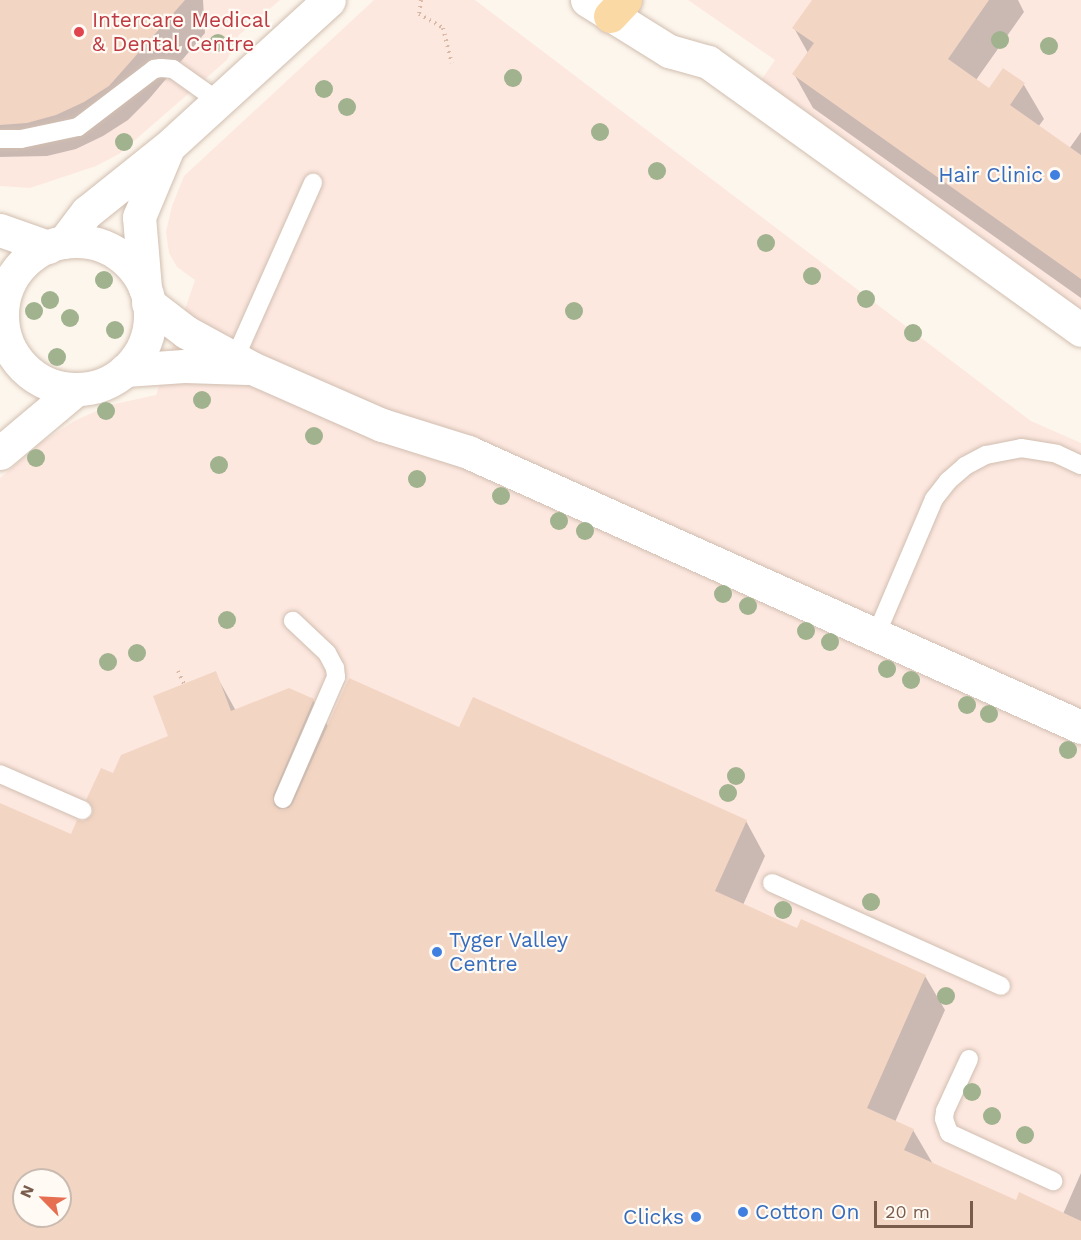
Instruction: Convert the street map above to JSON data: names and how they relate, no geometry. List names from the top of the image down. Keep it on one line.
{"places":["Intercare Medical & Dental Centre","Hair Clinic","Tyger Valley Centre","Cotton On","Clicks"],"scale_bar":"20 m","north":"top left"}
